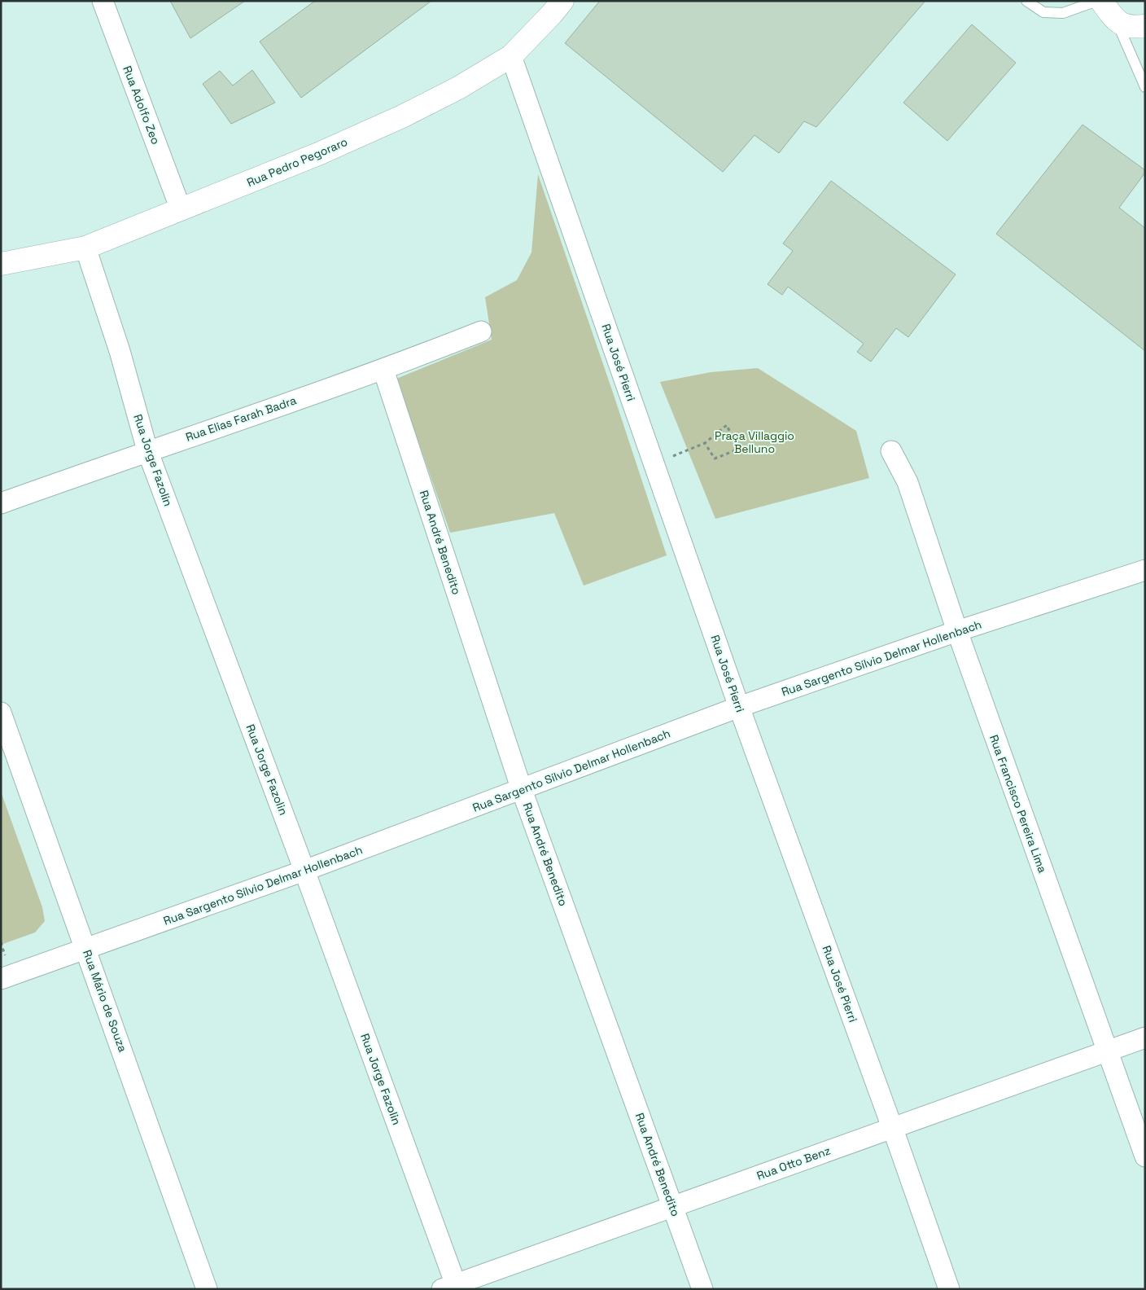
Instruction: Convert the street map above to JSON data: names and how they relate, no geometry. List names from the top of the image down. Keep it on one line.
{"streets":{"street":["Rua Adolfo Zeo","Rua Pedro Pegoraro","Rua José Pierri","Rua Elias Farah Badra","Rua Jorge Fazolin","Rua André Benedito","Rua Sargento Sílvio Delmar Hollenbach","Rua Francisco Pereira Lima","Rua Mário de Souza","Rua Otto Benz"]},"crossings":[["Rua Adolfo Zeo","Rua Pedro Pegoraro"],["Rua Pedro Pegoraro","Rua José Pierri"],["Rua Pedro Pegoraro","Rua Jorge Fazolin"],["Rua José Pierri","Rua Sargento Sílvio Delmar Hollenbach"],["Rua José Pierri","Rua Otto Benz"],["Rua Elias Farah Badra","Rua Jorge Fazolin"],["Rua Elias Farah Badra","Rua André Benedito"],["Rua Jorge Fazolin","Rua Sargento Sílvio Delmar Hollenbach"],["Rua Jorge Fazolin","Rua Otto Benz"],["Rua André Benedito","Rua Sargento Sílvio Delmar Hollenbach"],["Rua André Benedito","Rua Otto Benz"],["Rua Sargento Sílvio Delmar Hollenbach","Rua Francisco Pereira Lima"],["Rua Sargento Sílvio Delmar Hollenbach","Rua Mário de Souza"],["Rua Francisco Pereira Lima","Rua Otto Benz"]],"parks":["Praça Villaggio Belluno"]}
